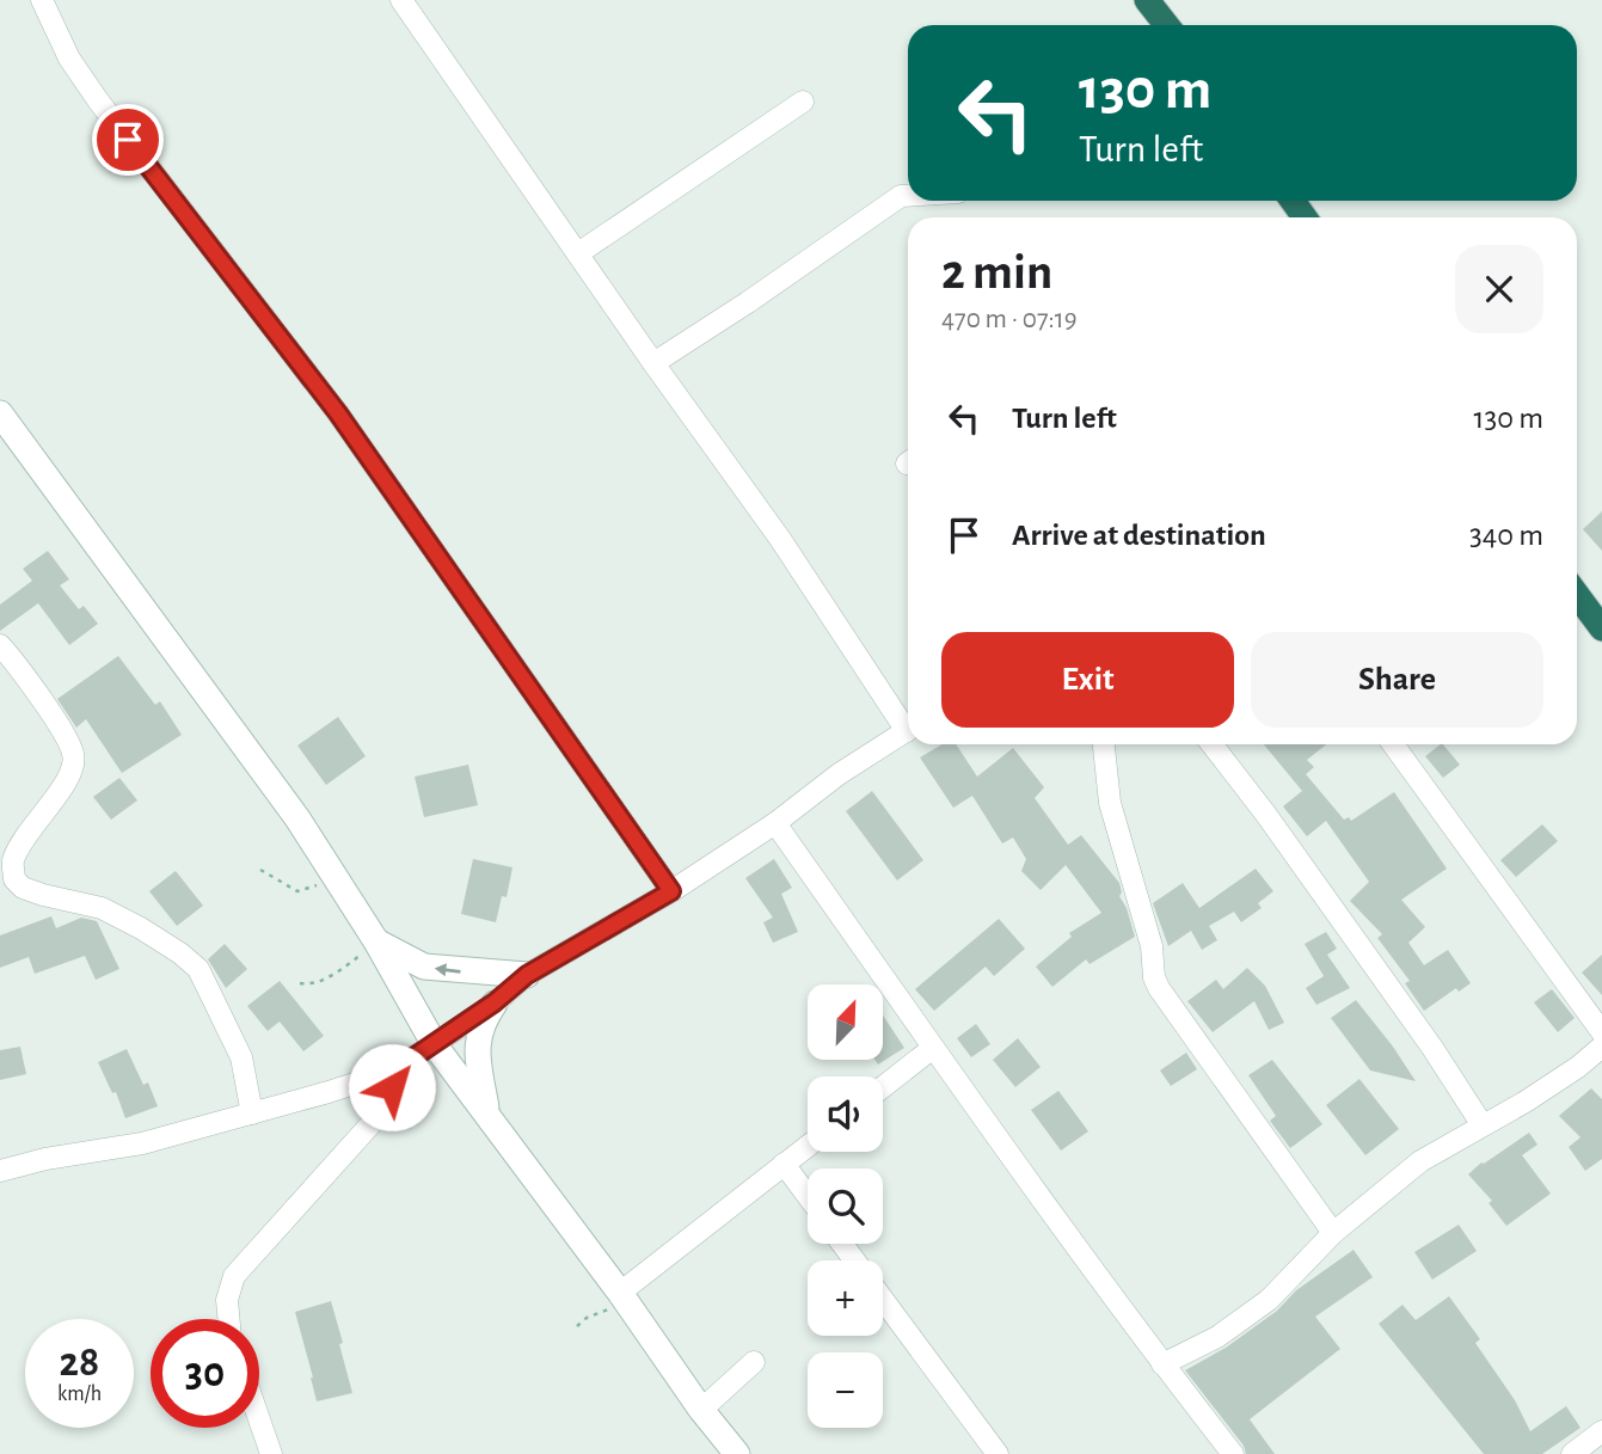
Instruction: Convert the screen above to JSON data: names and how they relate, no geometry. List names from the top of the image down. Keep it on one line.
{"north":"top right","page":{"turn":["130 m","Turn left"],"heading":["2 min","470 m · 07:19"],"list":[{"name":"Turn left","value":"130 m"},{"name":"Arrive at destination","value":"340 m"}],"buttons":["Exit","Share"],"map_buttons":["+","−"],"speed":"28 km/h","limit":"30"}}
